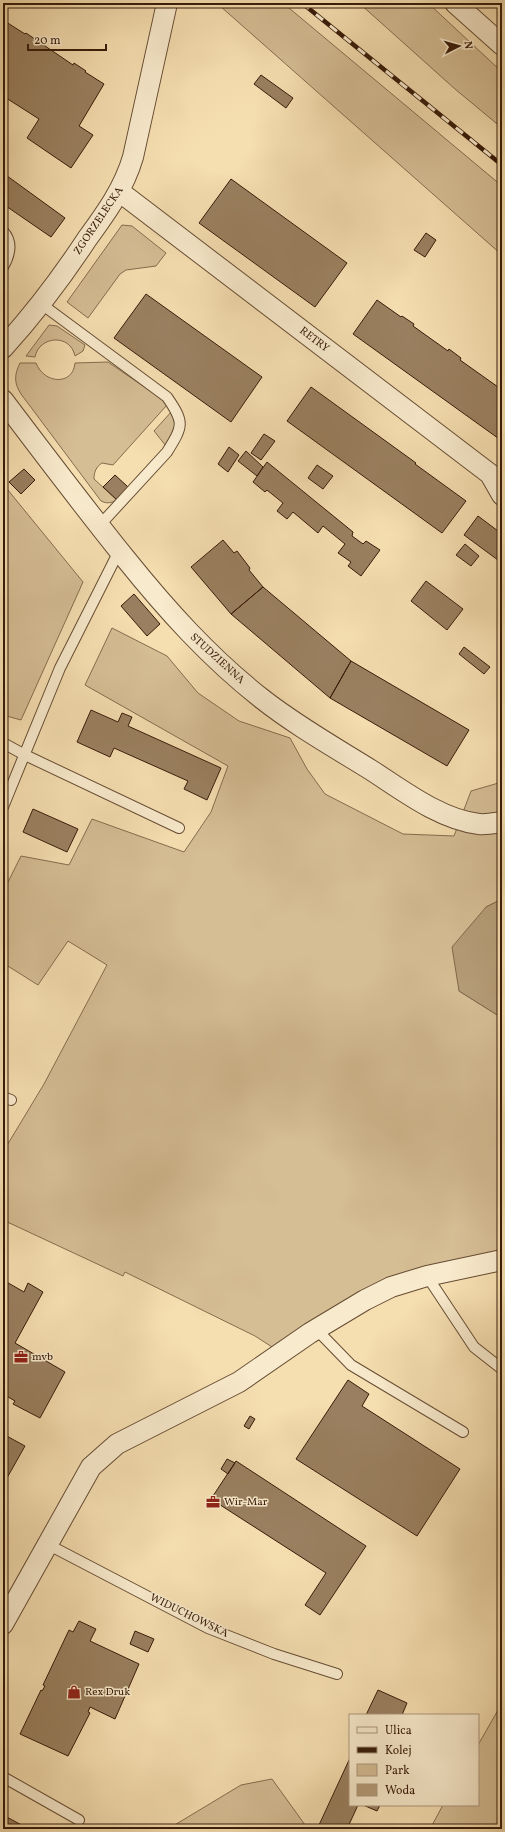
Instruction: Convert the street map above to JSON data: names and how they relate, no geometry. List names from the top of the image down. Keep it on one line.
{"streets":{"street":["ZGORZELECKA","RETRY","STUDZIENNA"],"lane":["WIDUCHOWSKA"]},"crossings":[["ZGORZELECKA","RETRY"]],"places":{"office":["mvb","Wir-Mar"],"shop":["Rex Druk"]},"legend":["Ulica","Kolej","Park","Woda"],"scale_bar":"20 m","north":"right"}
